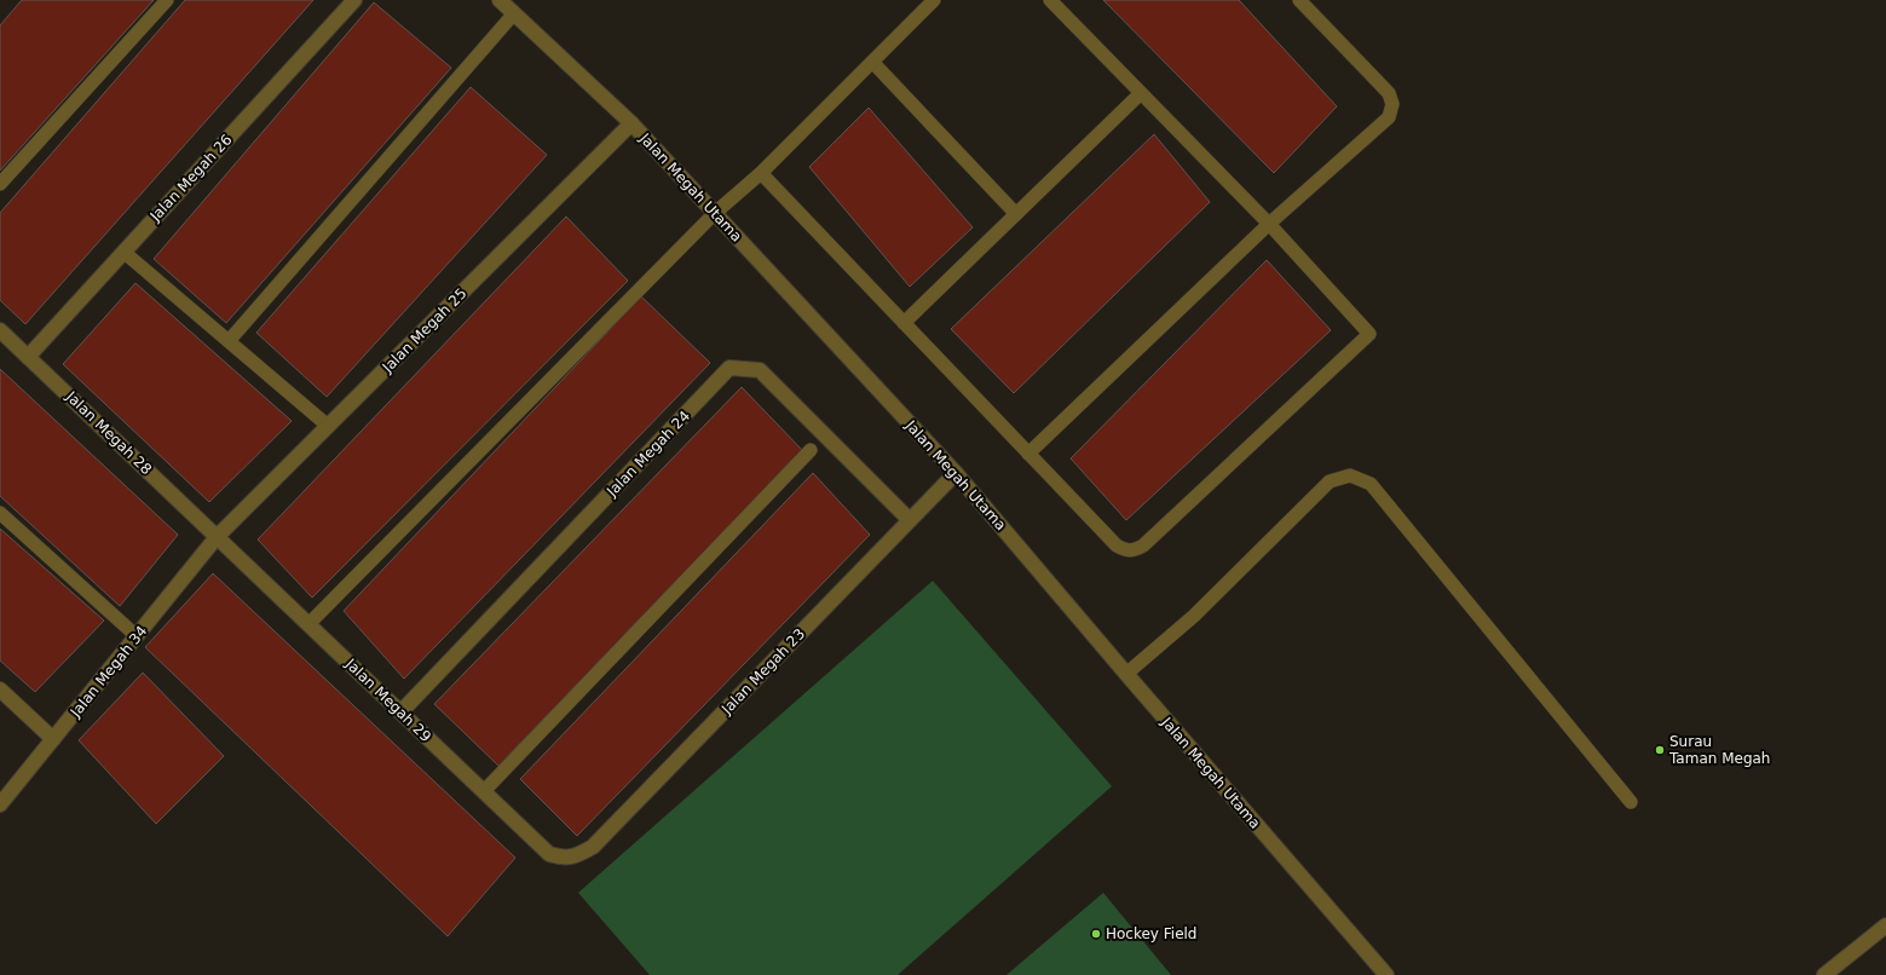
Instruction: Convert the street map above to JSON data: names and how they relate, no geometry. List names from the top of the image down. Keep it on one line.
{"streets":{"street":["Jalan Megah 26","Jalan Megah Utama","Jalan Megah 25","Jalan Megah 28","Jalan Megah 24","Jalan Megah 34","Jalan Megah 23","Jalan Megah 29"]},"crossings":[["Jalan Megah 26","Jalan Megah 28"],["Jalan Megah Utama","Jalan Megah 25"],["Jalan Megah Utama","Jalan Megah 23"],["Jalan Megah 25","Jalan Megah 28"],["Jalan Megah 25","Jalan Megah 34"],["Jalan Megah 25","Jalan Megah 29"],["Jalan Megah 28","Jalan Megah 34"],["Jalan Megah 28","Jalan Megah 29"],["Jalan Megah 24","Jalan Megah 23"],["Jalan Megah 24","Jalan Megah 29"],["Jalan Megah 34","Jalan Megah 29"],["Jalan Megah 23","Jalan Megah 29"]],"places":["Surau Taman Megah","Hockey Field"]}
